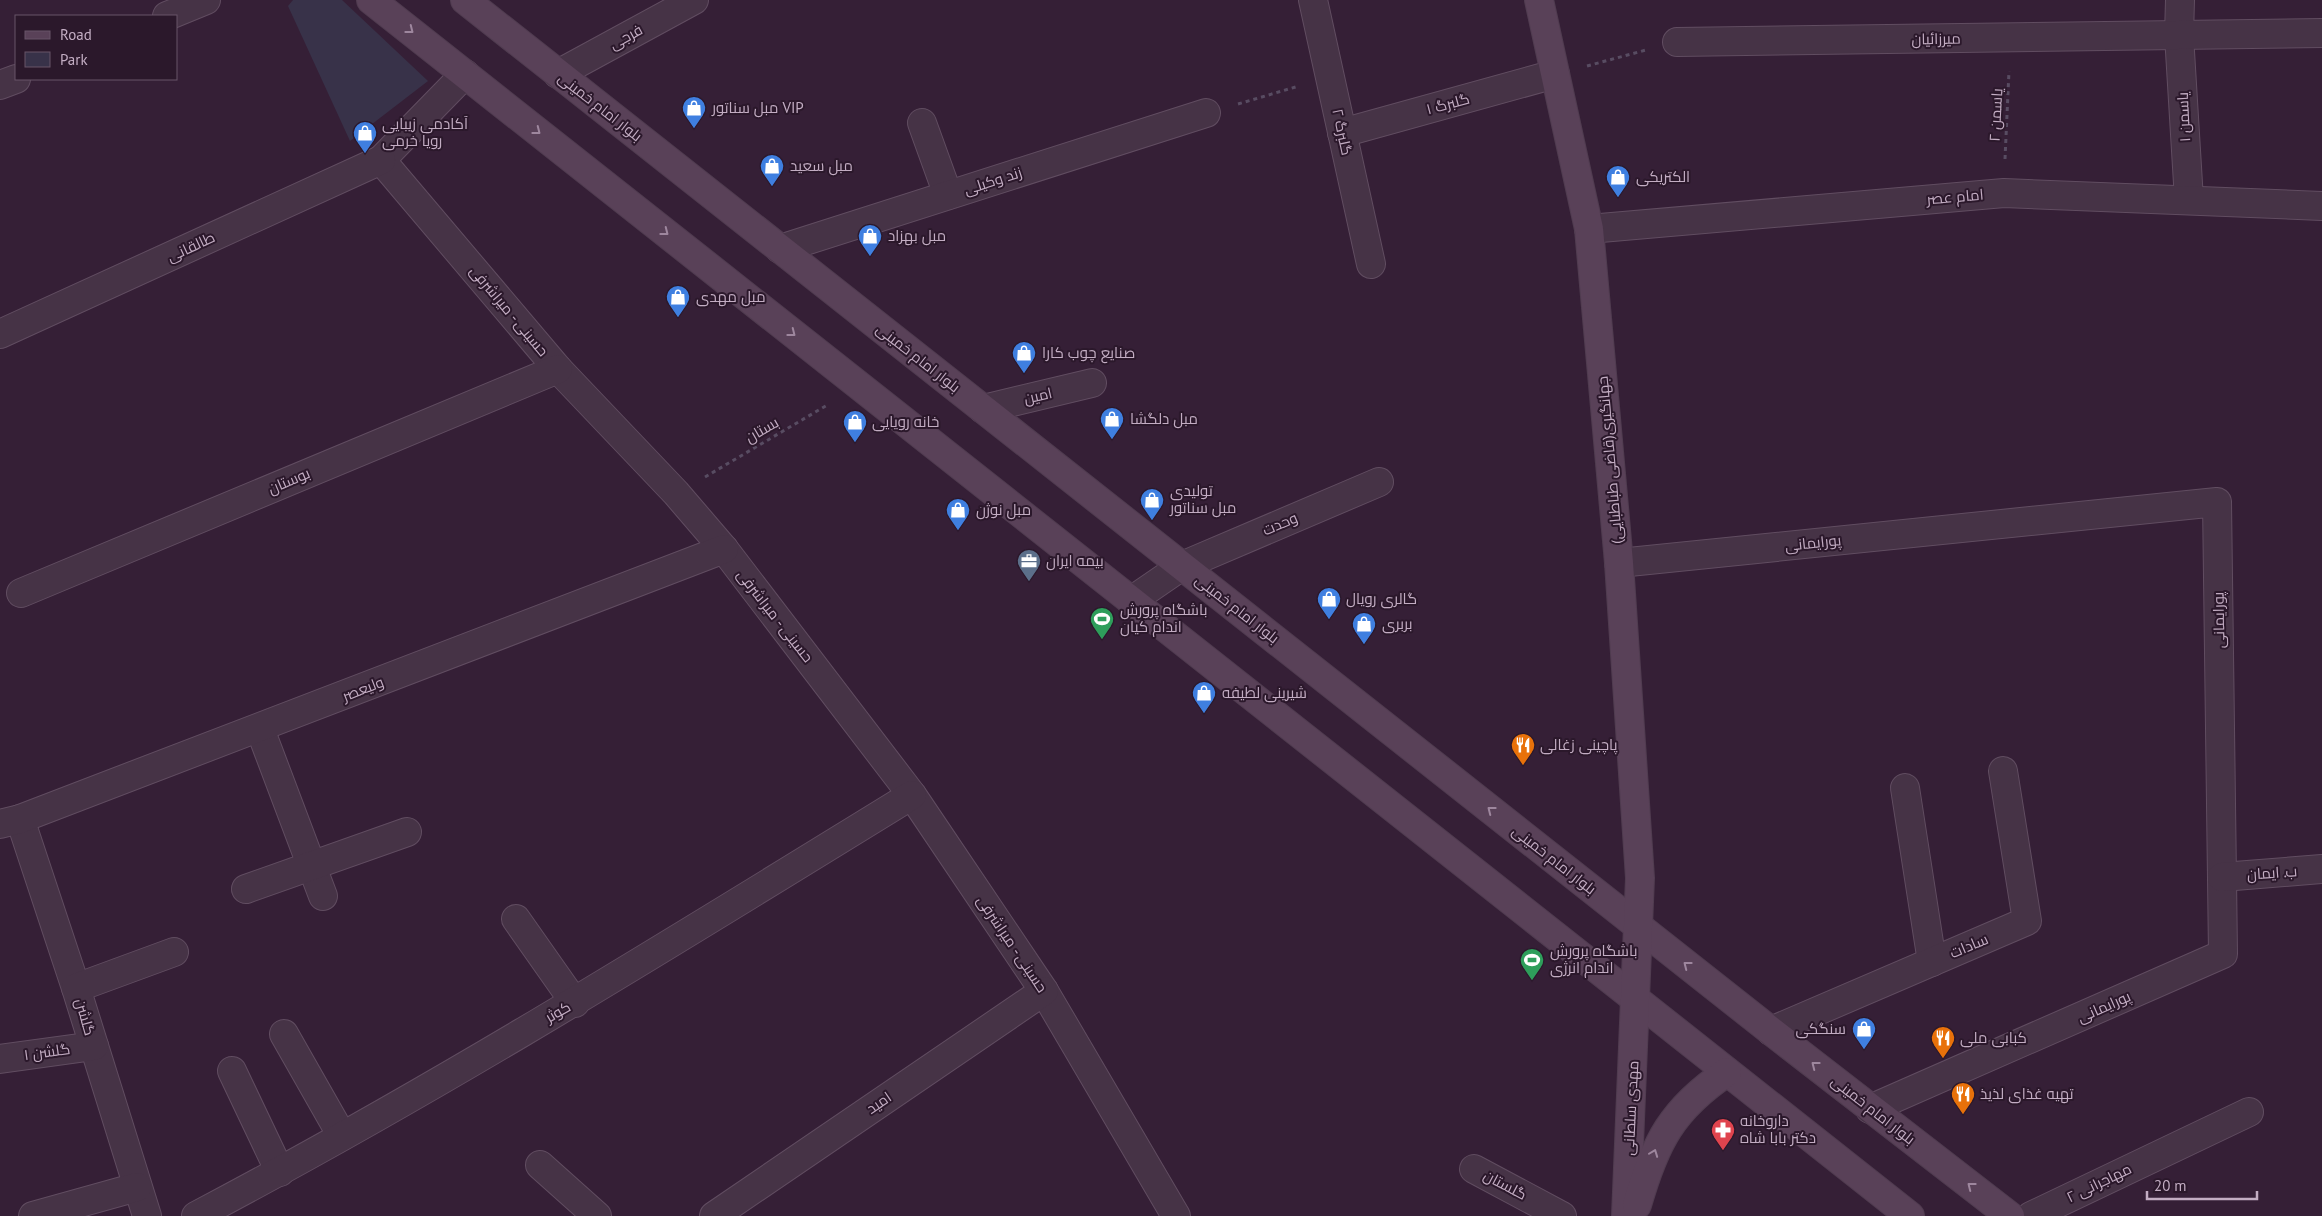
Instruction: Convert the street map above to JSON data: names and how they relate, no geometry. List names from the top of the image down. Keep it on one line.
{"streets":{"main road":["بلوار امام خمینی","جهانگیری(قاضی طباطبایی)","مهدی سلطانی"],"street":["فرجی","میرزائیان","گلبرگ ۱","یاسمن ۱","گلبرگ ۲","زند وکیلی","امام عصر","طالقانی","حسینی - میراشرفی","امین","بوستان","وحدت","پورایمانی","ولیعصر","ب. ایمان","سادات","کوثر","گلشن","گلشن ۱","امید","مهاجرانی ۲","گلستان"],"path":["یاسمن ۲","بستان"]},"crossings":[["فرجی","بلوار امام خمینی"],["میرزائیان","یاسمن ۲"],["میرزائیان","یاسمن ۱"],["گلبرگ ۱","گلبرگ ۲"],["گلبرگ ۱","جهانگیری(قاضی طباطبایی)"],["بلوار امام خمینی","زند وکیلی"],["بلوار امام خمینی","امین"],["بلوار امام خمینی","جهانگیری(قاضی طباطبایی)"],["بلوار امام خمینی","وحدت"],["بلوار امام خمینی","پورایمانی"],["بلوار امام خمینی","سادات"],["یاسمن ۲","امام عصر"],["یاسمن ۱","امام عصر"],["امام عصر","جهانگیری(قاضی طباطبایی)"],["طالقانی","حسینی - میراشرفی"],["حسینی - میراشرفی","بستان"],["حسینی - میراشرفی","بوستان"],["حسینی - میراشرفی","ولیعصر"],["حسینی - میراشرفی","کوثر"],["حسینی - میراشرفی","امید"],["جهانگیری(قاضی طباطبایی)","پورایمانی"],["جهانگیری(قاضی طباطبایی)","مهدی سلطانی"],["پورایمانی","ب. ایمان"],["ولیعصر","گلشن"],["گلشن","گلشن ۱"]],"places":{"shop":["مبل سناتور VIP","آکادمی زیبایی رویا خرمی","مبل سعید","الکتریکی","مبل بهزاد","مبل مهدی","صنایع چوب کارا","مبل دلگشا","خانه رویایی","تولیدی مبل سناتور","مبل نوژن","گالری رویال","بربری","شیرینی لطیفه","سنگکی"],"office":["بیمه ایران"],"sports":["باشگاه پرورش اندام کیان","باشگاه پرورش اندام انرژی"],"restaurant":["پاچینی زغالی","کبابی ملی","تهیه غذای لذیذ"],"pharmacy":["داروخانه دکتر بابا شاه"]},"legend":["Road","Park"],"scale_bar":"20 m"}
